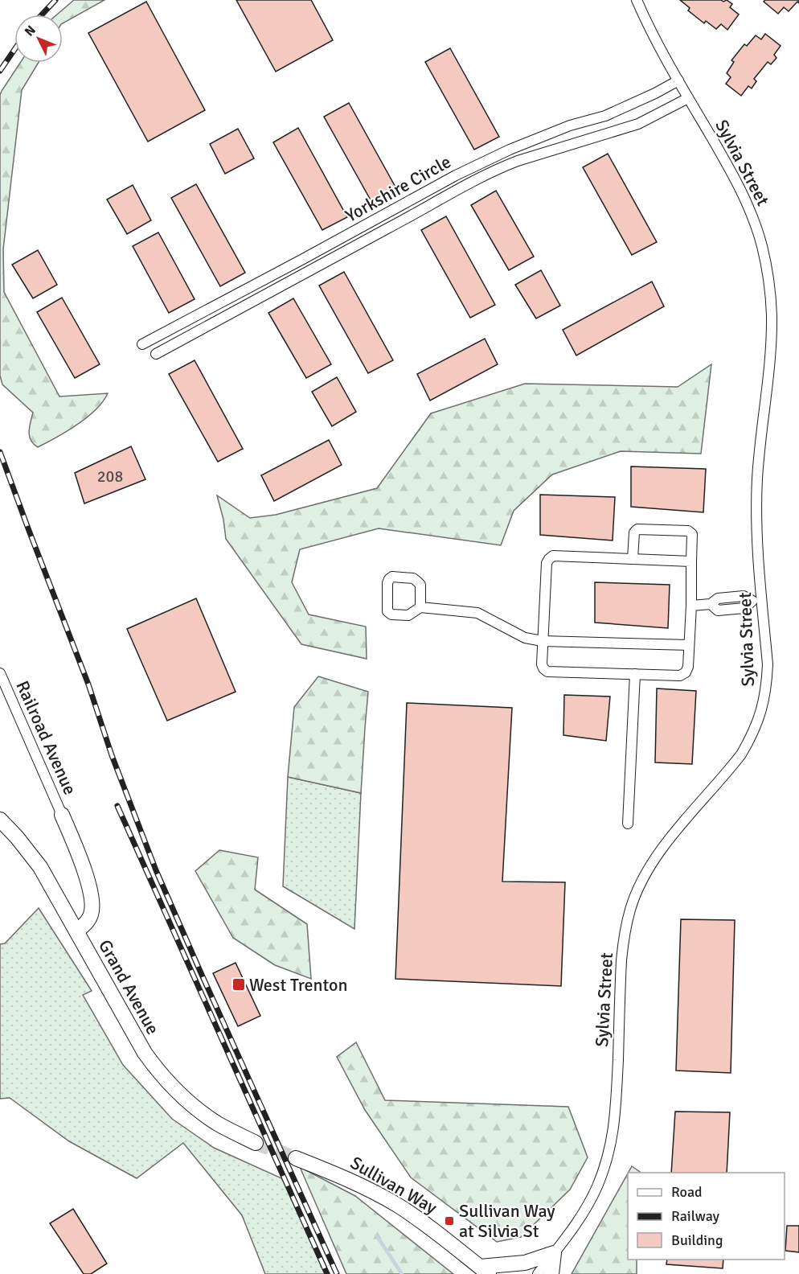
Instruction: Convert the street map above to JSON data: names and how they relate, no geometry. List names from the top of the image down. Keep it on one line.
{"streets":{"main road":["Grand Avenue","Sullivan Way"],"street":["Sylvia Street","Yorkshire Circle","Railroad Avenue"]},"crossings":[["Sylvia Street","Yorkshire Circle"]],"places":{"transit":["West Trenton","Sullivan Way at Silvia St"]},"house_numbers":["208"],"legend":["Road","Railway","Building"],"north":"top left"}
